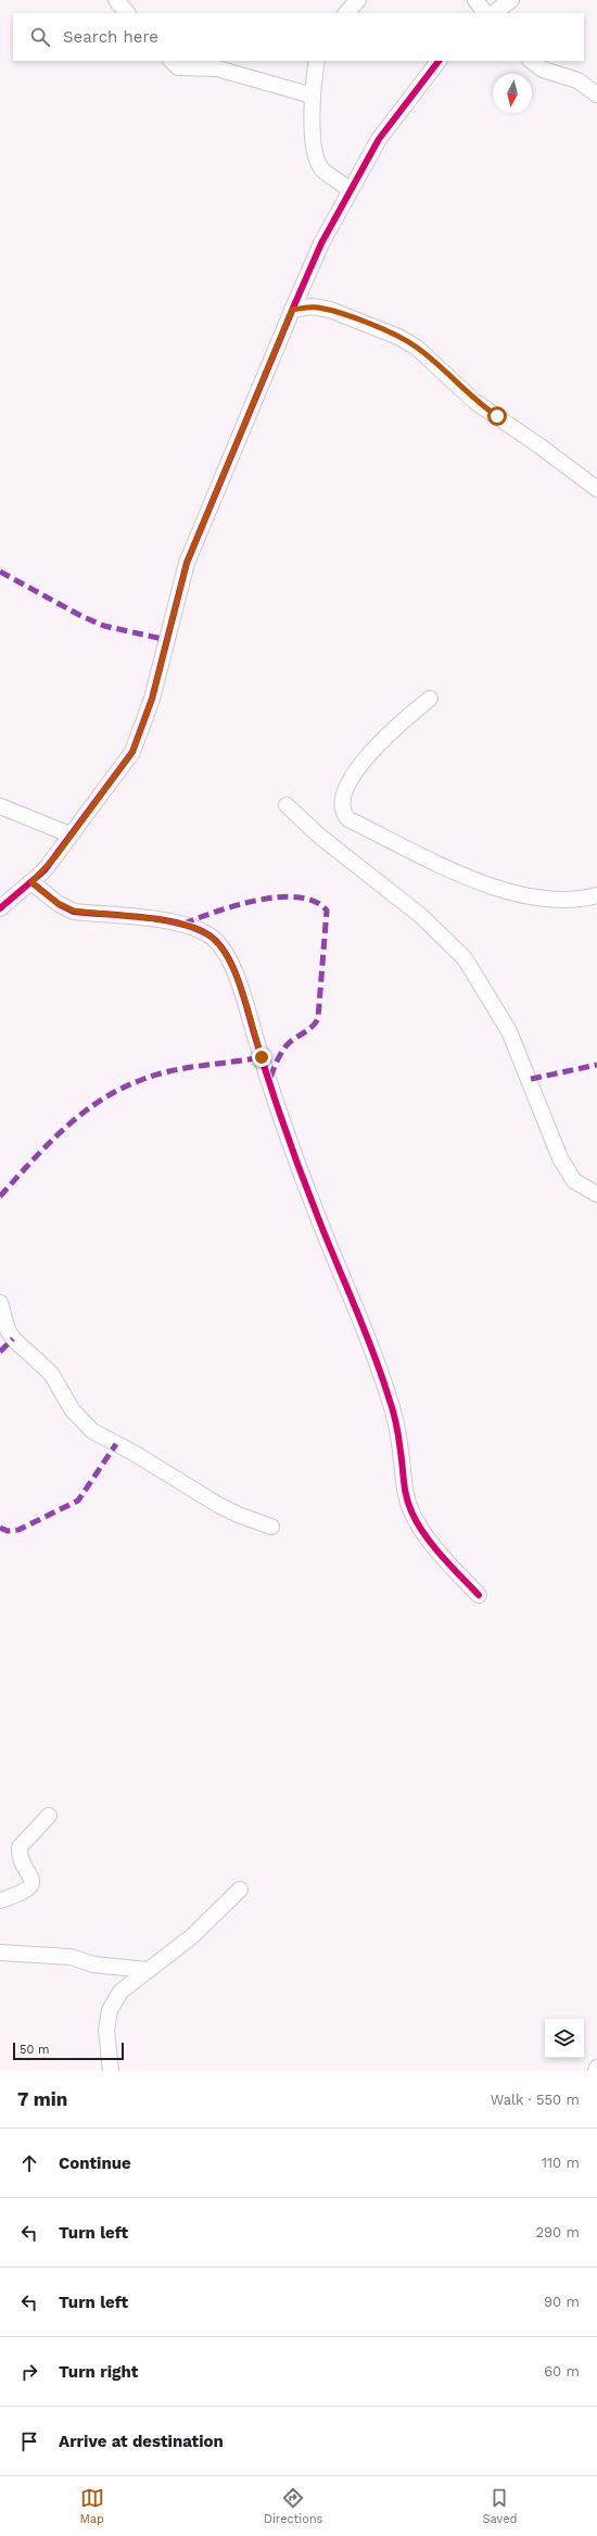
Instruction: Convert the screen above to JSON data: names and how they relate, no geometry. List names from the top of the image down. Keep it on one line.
{"scale_bar":"50 m","north":"bottom","page":{"search":"Search here","scale":"50 m","heading":["7 min","Walk · 550 m"],"list":[["Continue","110 m"],["Turn left","290 m"],["Turn left","90 m"],["Turn right","60 m"],"Arrive at destination"],"nav":["Map","Directions","Saved"]}}
